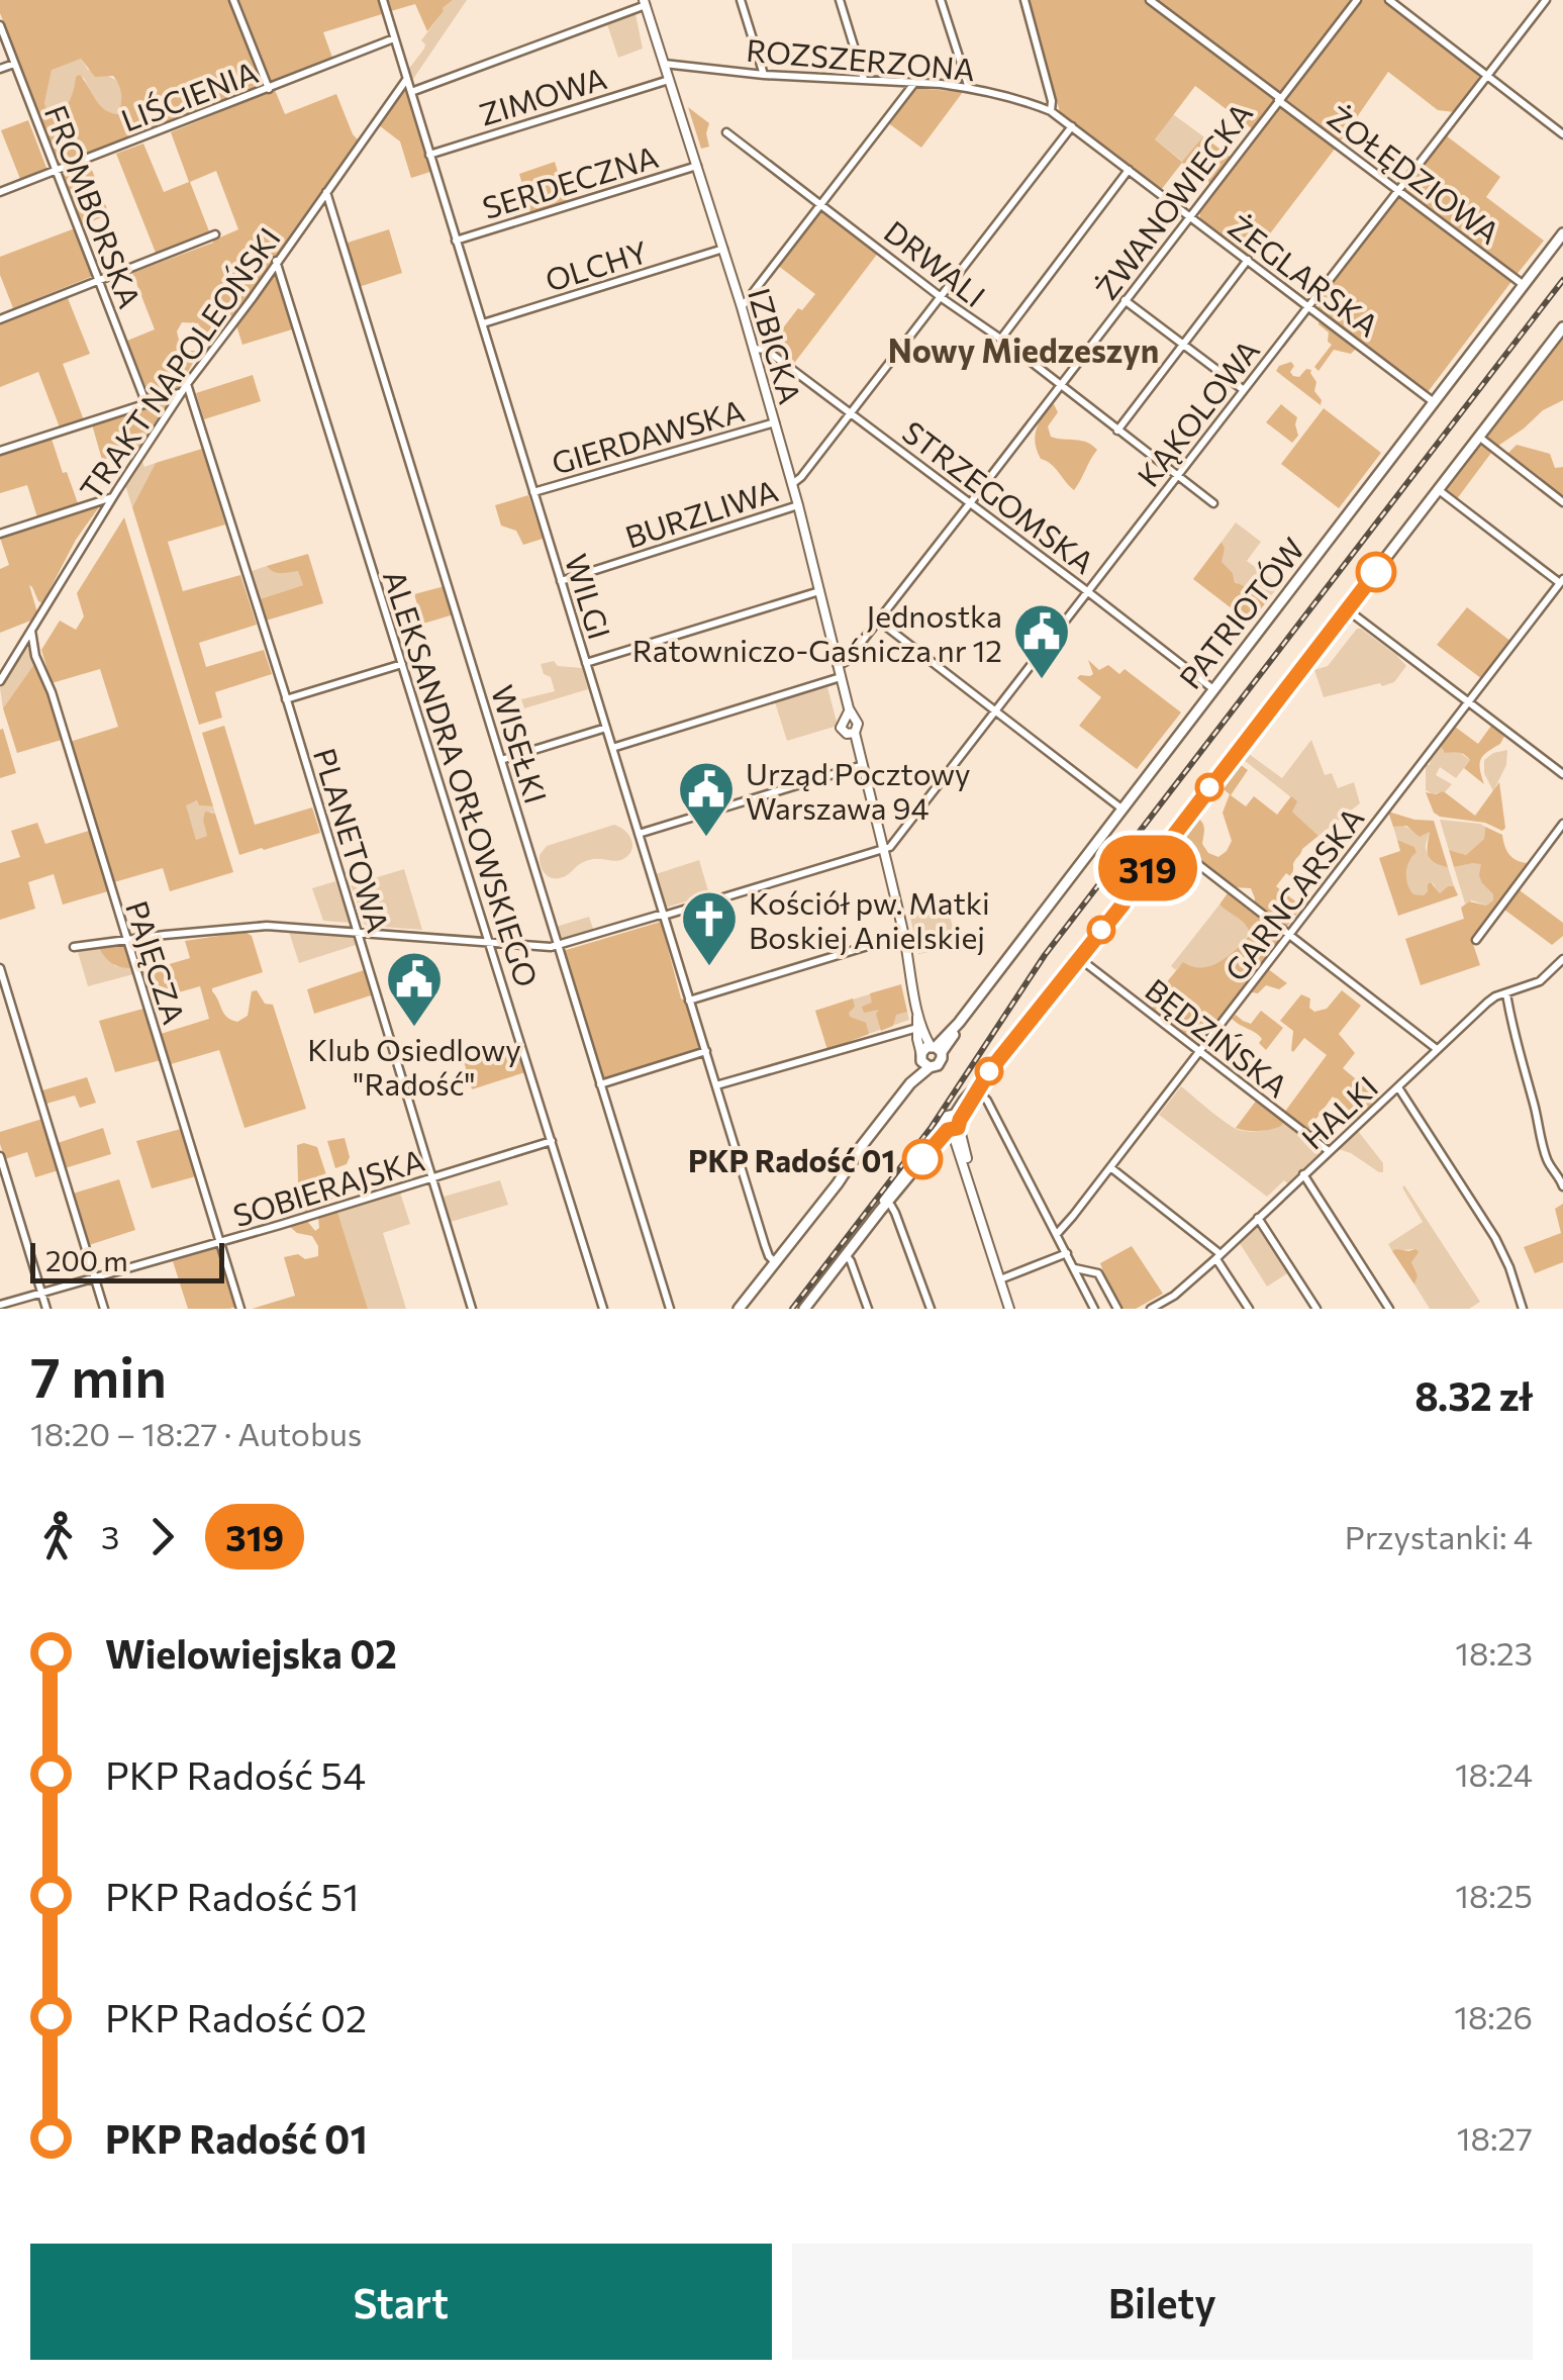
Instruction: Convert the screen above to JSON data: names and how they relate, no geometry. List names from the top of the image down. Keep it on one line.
{"streets":{"main road":["PATRIOTÓW"],"street":["ROZSZERZONA","LIŚCIENIA","ZIMOWA","ŻOŁĘDZIOWA","SERDECZNA","ŻWANOWIECKA","FROMBORSKA","DRWALI","OLCHY","ŻEGLARSKA","IZBICKA","TRAKT NAPOLEOŃSKI","KĄKOLOWA","GIERDAWSKA","STRZEGOMSKA","BURZLIWA","WILGI","WISEŁKI","ALEKSANDRA ORŁOWSKIEGO","PLANETOWA","GARNCARSKA","PAJĘCZA","BĘDZIŃSKA","HALKI","SOBIERAJSKA"]},"crossings":[["ROZSZERZONA","ŻEGLARSKA"],["ROZSZERZONA","IZBICKA"],["LIŚCIENIA","FROMBORSKA"],["LIŚCIENIA","WILGI"],["ZIMOWA","IZBICKA"],["ZIMOWA","WILGI"],["ŻOŁĘDZIOWA","ŻWANOWIECKA"],["ŻOŁĘDZIOWA","KĄKOLOWA"],["ŻOŁĘDZIOWA","PATRIOTÓW"],["SERDECZNA","IZBICKA"],["SERDECZNA","WILGI"],["ŻWANOWIECKA","DRWALI"],["ŻWANOWIECKA","ŻEGLARSKA"],["ŻWANOWIECKA","IZBICKA"],["ŻWANOWIECKA","STRZEGOMSKA"],["DRWALI","KĄKOLOWA"],["OLCHY","IZBICKA"],["OLCHY","WILGI"],["ŻEGLARSKA","KĄKOLOWA"],["ŻEGLARSKA","PATRIOTÓW"],["IZBICKA","GIERDAWSKA"],["IZBICKA","STRZEGOMSKA"],["IZBICKA","BURZLIWA"],["TRAKT NAPOLEOŃSKI","WILGI"],["TRAKT NAPOLEOŃSKI","WISEŁKI"],["TRAKT NAPOLEOŃSKI","ALEKSANDRA ORŁOWSKIEGO"],["TRAKT NAPOLEOŃSKI","PLANETOWA"],["TRAKT NAPOLEOŃSKI","PAJĘCZA"],["KĄKOLOWA","STRZEGOMSKA"],["GIERDAWSKA","WILGI"],["STRZEGOMSKA","PATRIOTÓW"],["BURZLIWA","WILGI"],["ALEKSANDRA ORŁOWSKIEGO","SOBIERAJSKA"],["PLANETOWA","SOBIERAJSKA"],["GARNCARSKA","BĘDZIŃSKA"],["PAJĘCZA","SOBIERAJSKA"],["BĘDZIŃSKA","HALKI"]],"districts":["Nowy Miedzeszyn"],"places":{"public building":["Jednostka Ratowniczo-Gaśnicza nr 12","Urząd Pocztowy Warszawa 94","Klub Osiedlowy \"Radość\""],"church":["Kościół pw. Matki Boskiej Anielskiej"],"other":["PKP Radość 01"]},"lines":["bus line 319"],"scale_bar":"200 m","page":{"on_map":"319","scale":"200 m","heading":["7 min","18:20 – 18:27 · Autobus","8.32 zł"],"legs":["3","319","Przystanki: 4"],"list":[{"name":"Wielowiejska 02","value":"18:23"},{"name":"PKP Radość 54","value":"18:24"},{"name":"PKP Radość 51","value":"18:25"},{"name":"PKP Radość 02","value":"18:26"},{"name":"PKP Radość 01","value":"18:27"}],"buttons":["Start","Bilety"]}}
